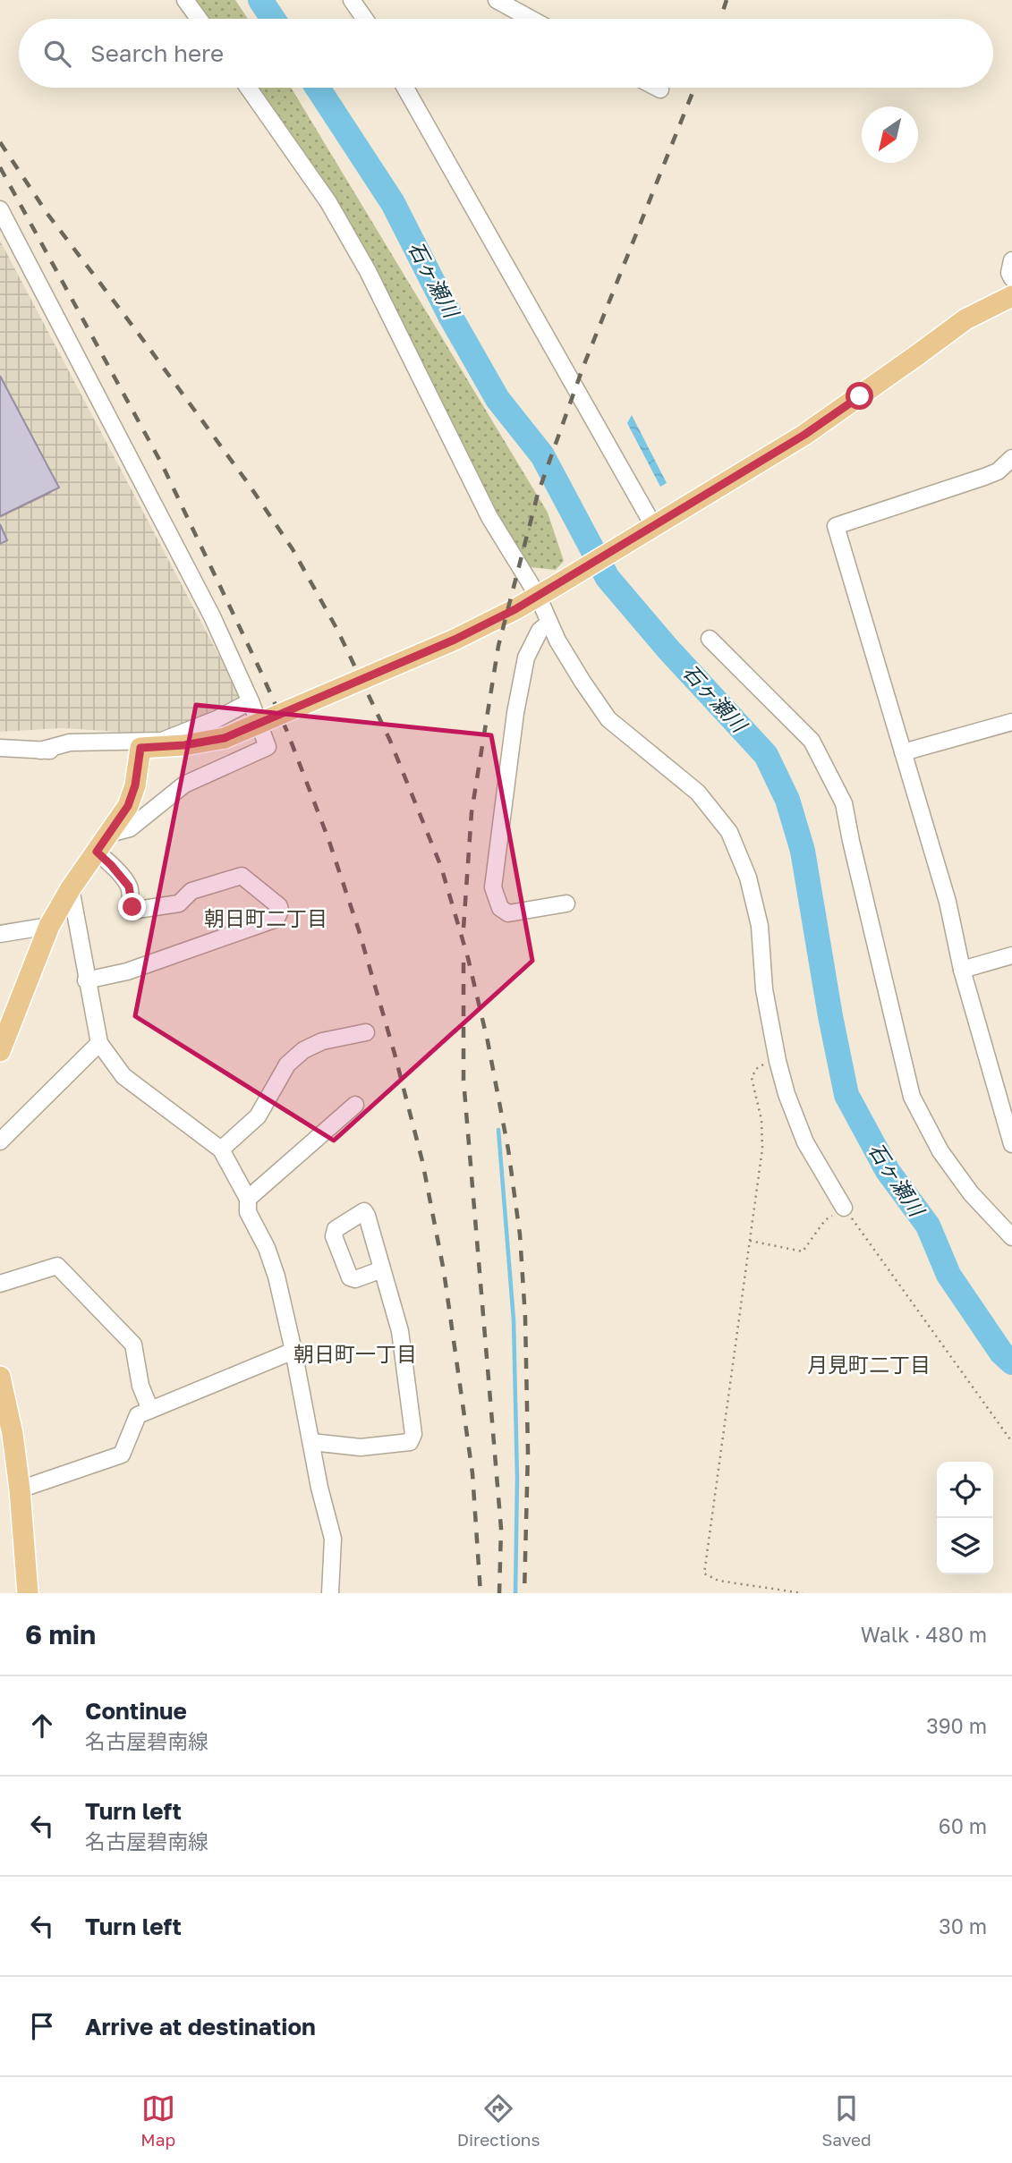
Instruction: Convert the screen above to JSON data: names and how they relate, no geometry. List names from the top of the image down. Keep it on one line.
{"districts":["朝日町二丁目","朝日町一丁目","月見町二丁目"],"water":["石ヶ瀬川"],"north":"bottom left","page":{"search":"Search here","heading":["6 min","Walk · 480 m"],"list":[["Continue","名古屋碧南線","390 m"],["Turn left","名古屋碧南線","60 m"],["Turn left","30 m"],"Arrive at destination"],"nav":["Map","Directions","Saved"]}}
